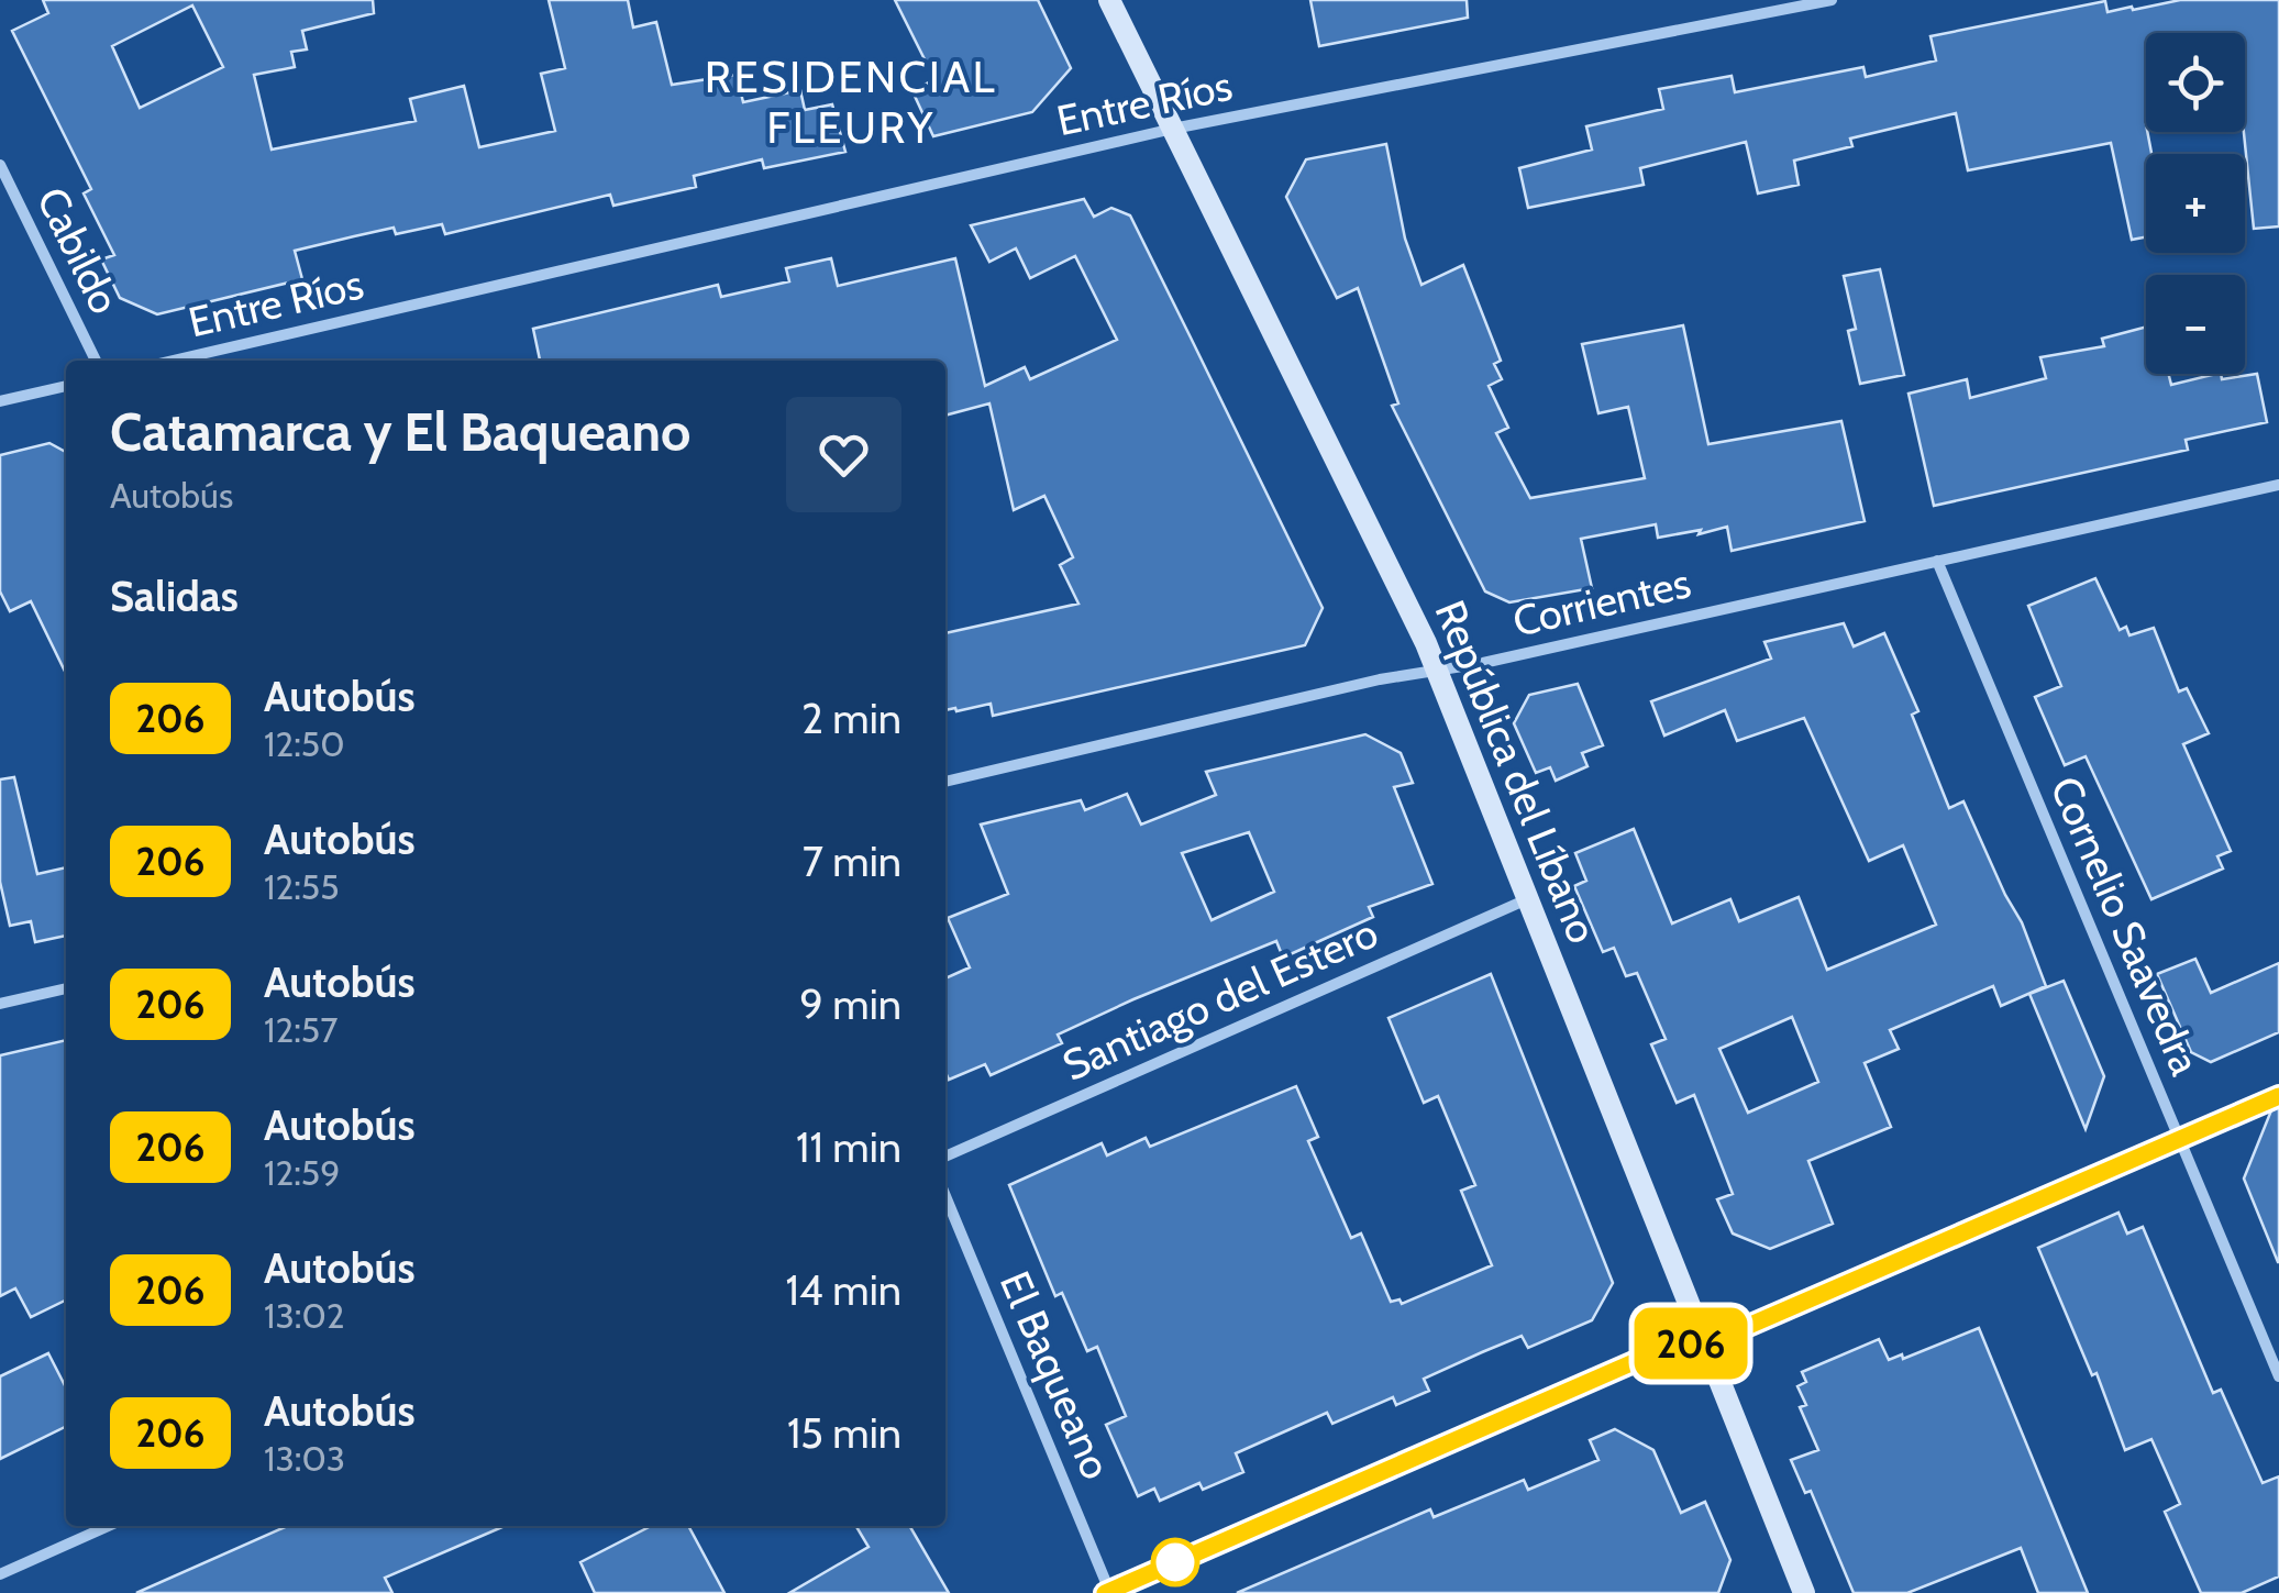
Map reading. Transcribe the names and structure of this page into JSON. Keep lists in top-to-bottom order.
{
  "streets": {
    "main road": ["República del Líbano"],
    "street": [
      "Entre Ríos",
      "Cabildo",
      "Corrientes",
      "Cornelio Saavedra",
      "Santiago del Estero",
      "El Baqueano"
    ]
  },
  "crossings": [
    ["Entre Ríos", "República del Líbano"],
    ["Corrientes", "República del Líbano"],
    ["Corrientes", "Cornelio Saavedra"],
    ["República del Líbano", "Santiago del Estero"]
  ],
  "districts": ["RESIDENCIAL FLEURY"],
  "lines": ["bus line 206"],
  "page": {
    "on_map": "206",
    "map_buttons": ["+", "−"],
    "heading": [
      ["Catamarca y El Baqueano", "Autobús"],
      "Salidas"
    ],
    "list": [
      {
        "mark": "206",
        "name": "Autobús",
        "note": "12:50",
        "value": "2 min"
      },
      {
        "mark": "206",
        "name": "Autobús",
        "note": "12:55",
        "value": "7 min"
      },
      {
        "mark": "206",
        "name": "Autobús",
        "note": "12:57",
        "value": "9 min"
      },
      {
        "mark": "206",
        "name": "Autobús",
        "note": "12:59",
        "value": "11 min"
      },
      {
        "mark": "206",
        "name": "Autobús",
        "note": "13:02",
        "value": "14 min"
      },
      {
        "mark": "206",
        "name": "Autobús",
        "note": "13:03",
        "value": "15 min"
      }
    ]
  }
}
